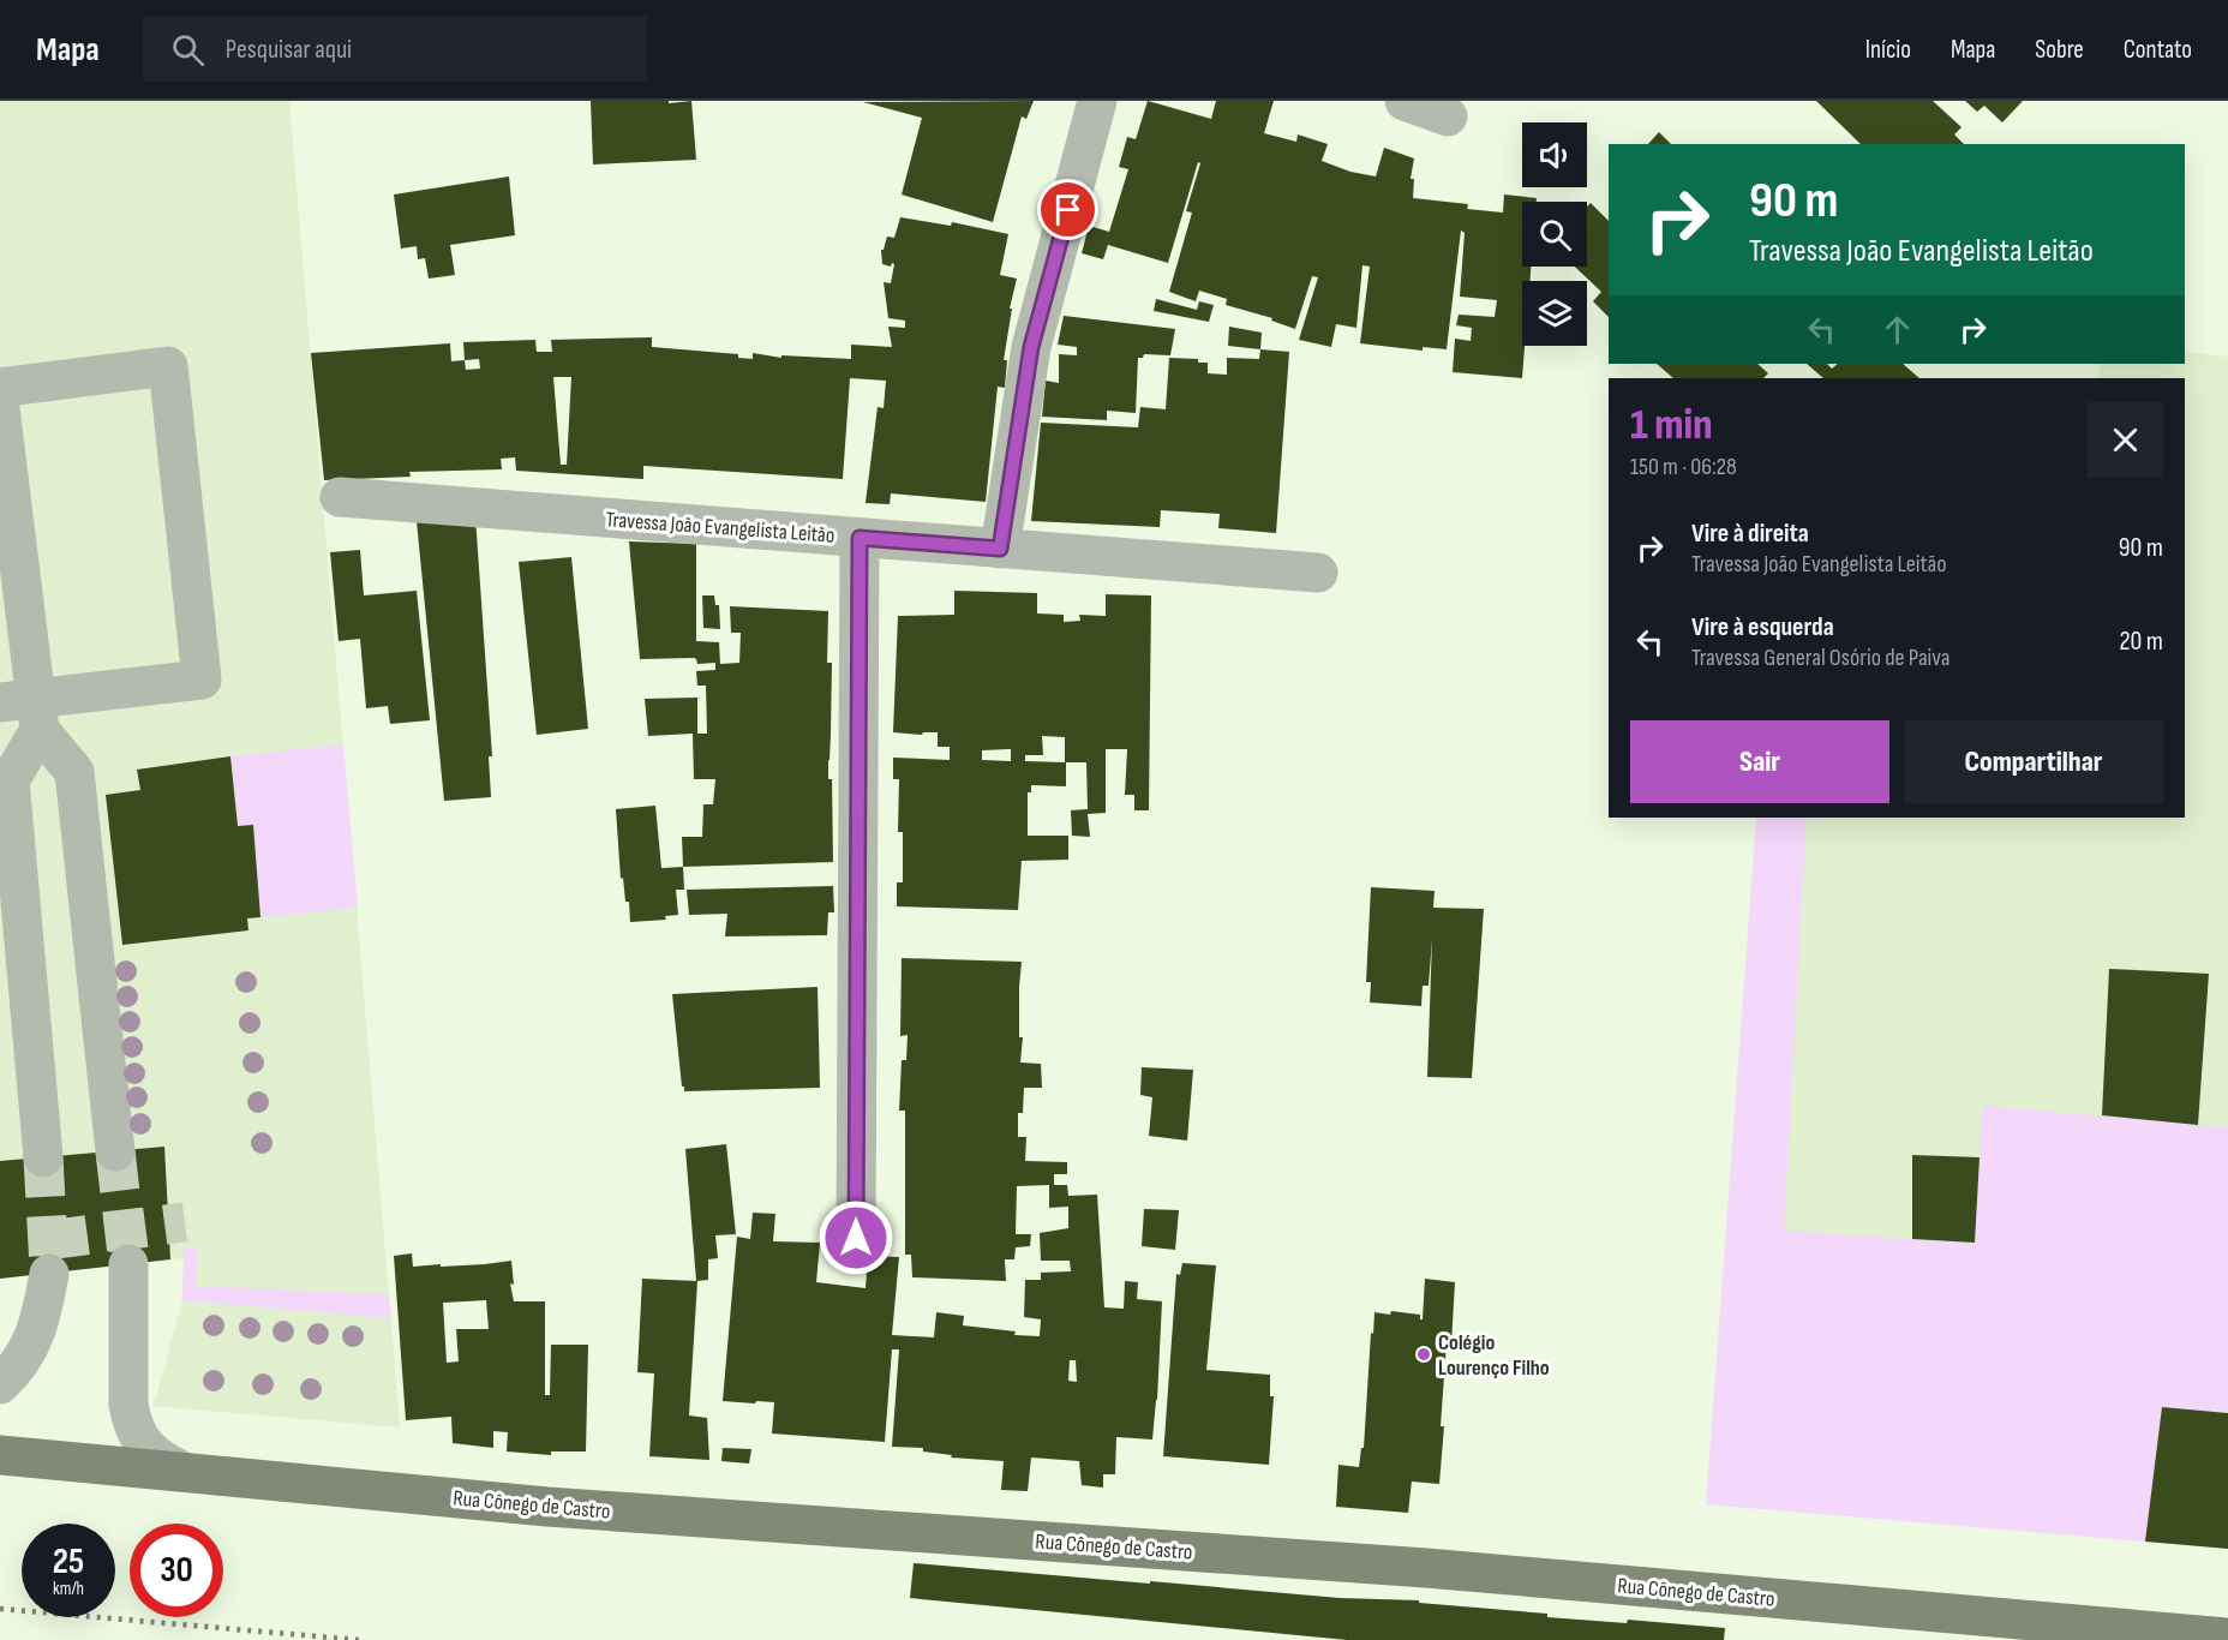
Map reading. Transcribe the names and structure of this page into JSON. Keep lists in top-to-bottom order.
{
  "streets": {
    "main road": ["Rua Cônego de Castro"],
    "street": ["Travessa João Evangelista Leitão"]
  },
  "places": ["Colégio Lourenço Filho"],
  "page": {
    "header": "Mapa",
    "search": "Pesquisar aqui",
    "nav": [
      "Início",
      "Mapa",
      "Sobre",
      "Contato"
    ],
    "turn": ["90 m", "Travessa João Evangelista Leitão"],
    "heading": ["1 min", "150 m · 06:28"],
    "list": [
      {
        "name": "Vire à direita",
        "note": "Travessa João Evangelista Leitão",
        "value": "90 m"
      },
      {
        "name": "Vire à esquerda",
        "note": "Travessa General Osório de Paiva",
        "value": "20 m"
      }
    ],
    "buttons": ["Sair", "Compartilhar"],
    "speed": "25 km/h",
    "limit": "30"
  }
}
